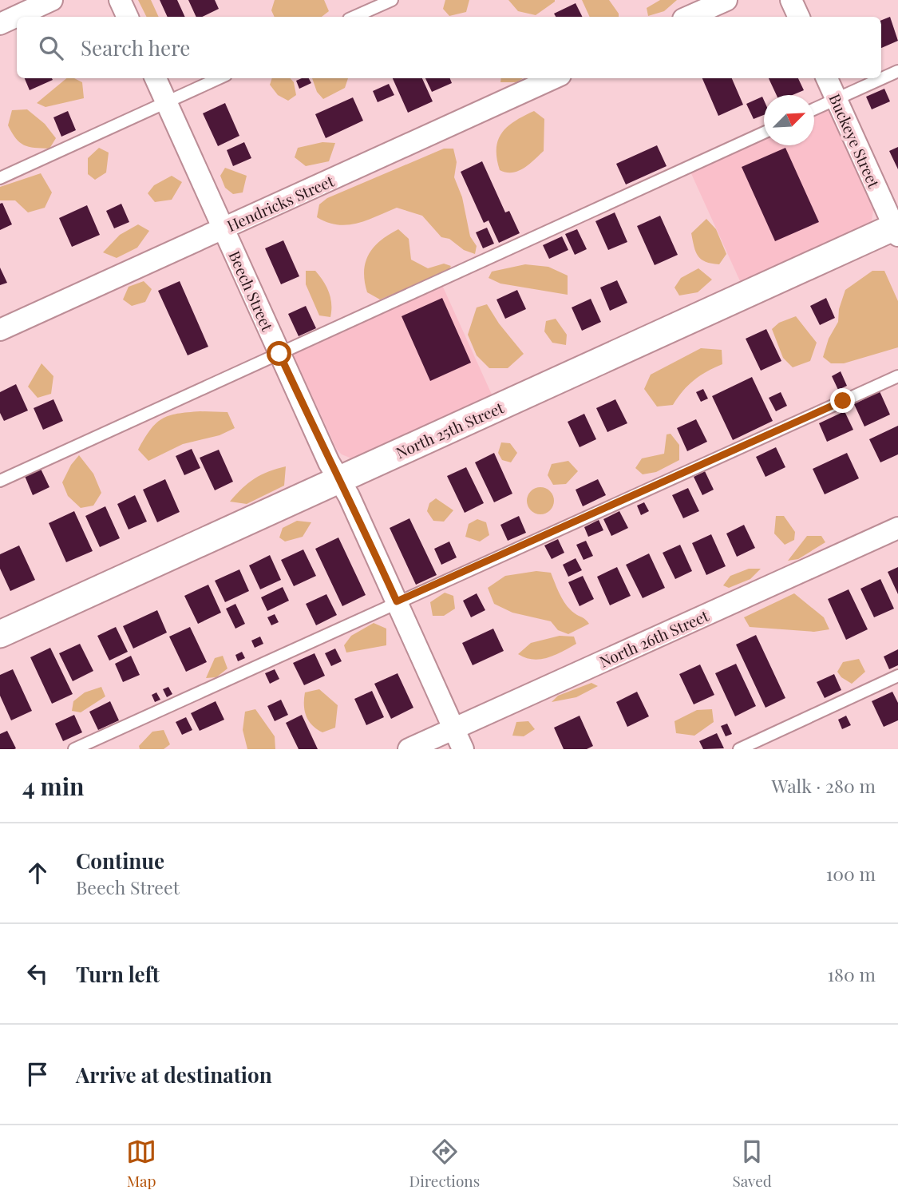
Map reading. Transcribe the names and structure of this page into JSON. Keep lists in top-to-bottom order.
{
  "streets": {
    "street": [
      "Buckeye Street",
      "Hendricks Street",
      "Beech Street",
      "North 25th Street",
      "North 26th Street"
    ]
  },
  "crossings": [
    ["Buckeye Street", "North 25th Street"],
    ["Hendricks Street", "Beech Street"],
    ["Beech Street", "North 25th Street"],
    ["Beech Street", "North 26th Street"]
  ],
  "north": "top right",
  "page": {
    "search": "Search here",
    "heading": ["4 min", "Walk · 280 m"],
    "list": [
      ["Continue", "Beech Street", "100 m"],
      ["Turn left", "180 m"],
      "Arrive at destination"
    ],
    "nav": ["Map", "Directions", "Saved"]
  }
}
